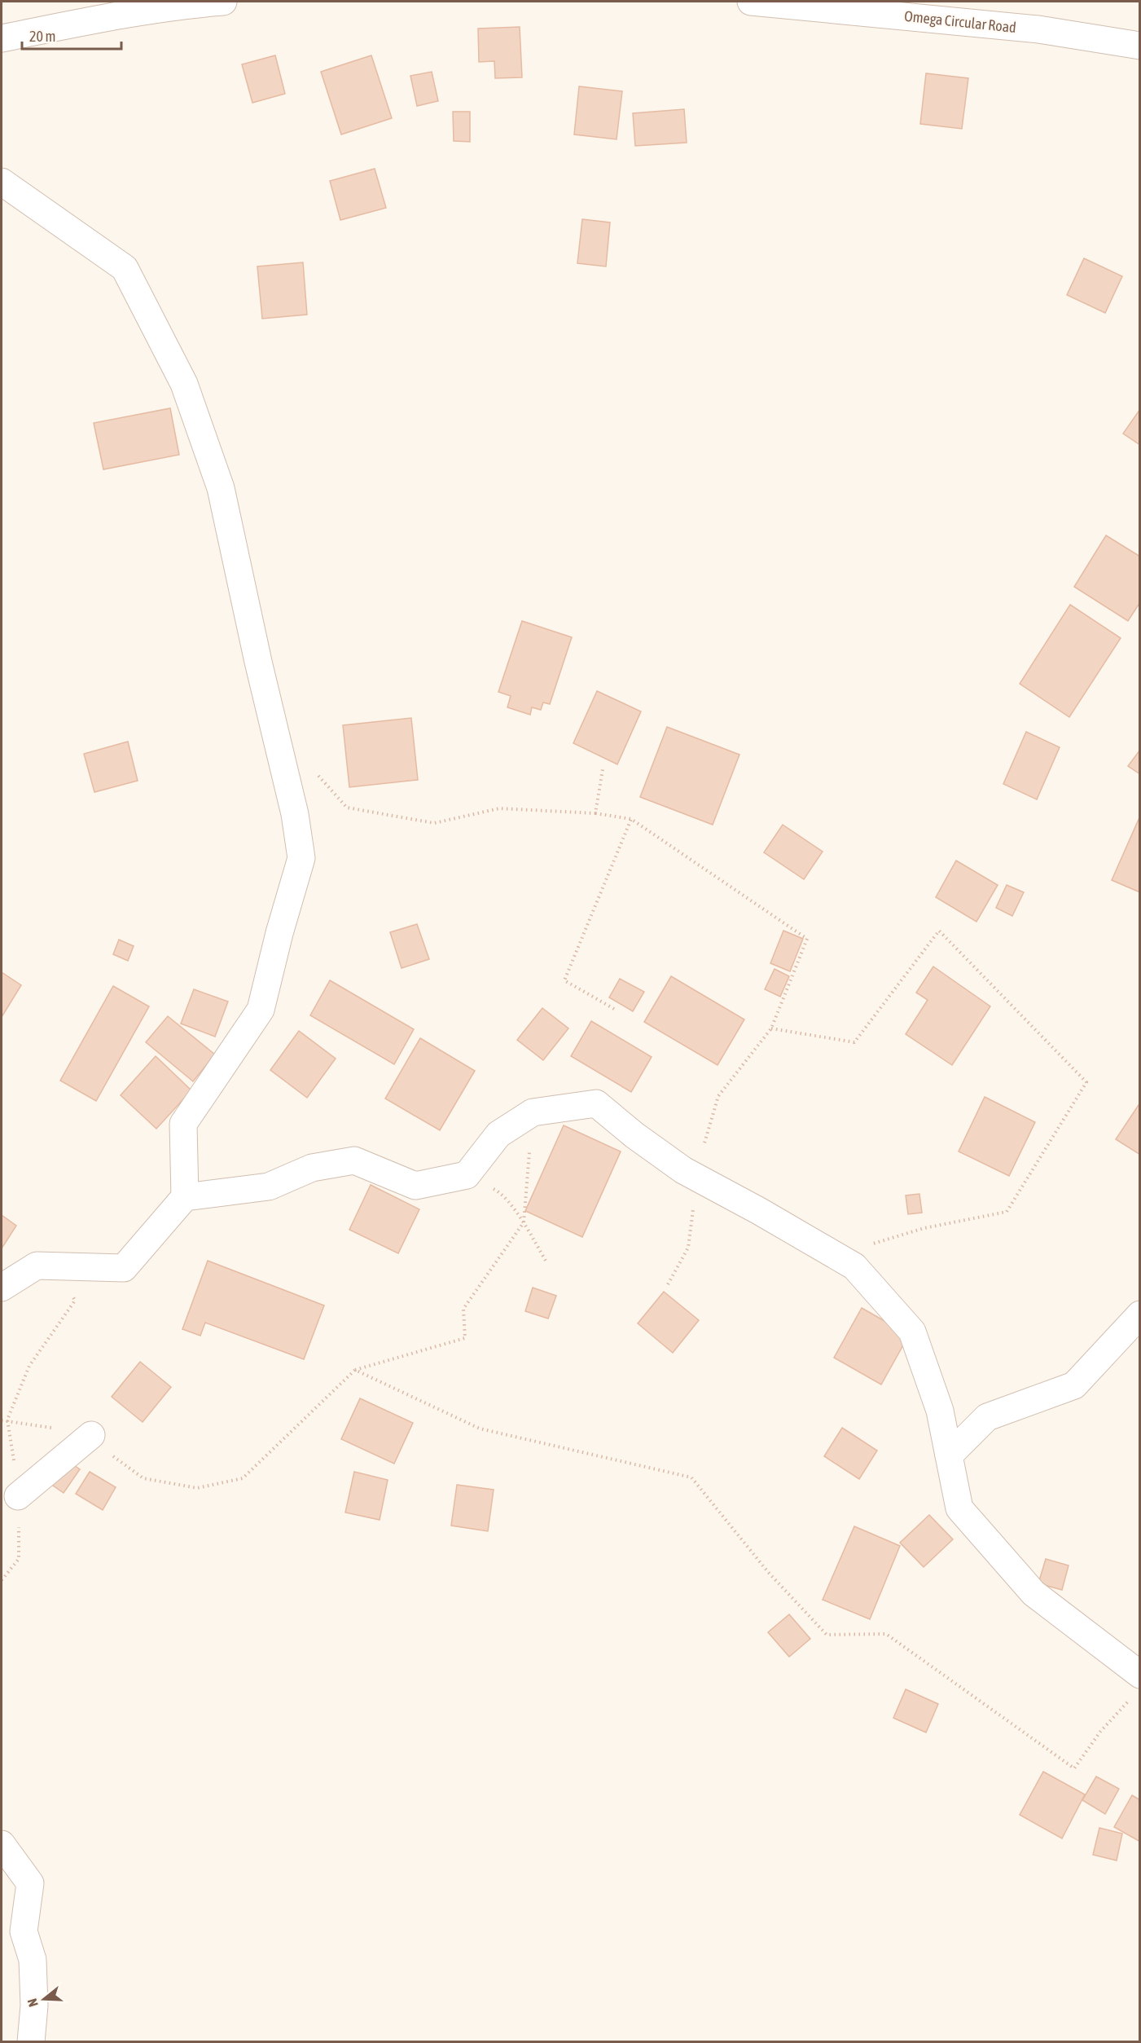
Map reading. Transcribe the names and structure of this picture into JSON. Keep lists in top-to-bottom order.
{
  "streets": {
    "street": ["Omega Circular Road"]
  },
  "scale_bar": "20 m",
  "north": "left"
}
